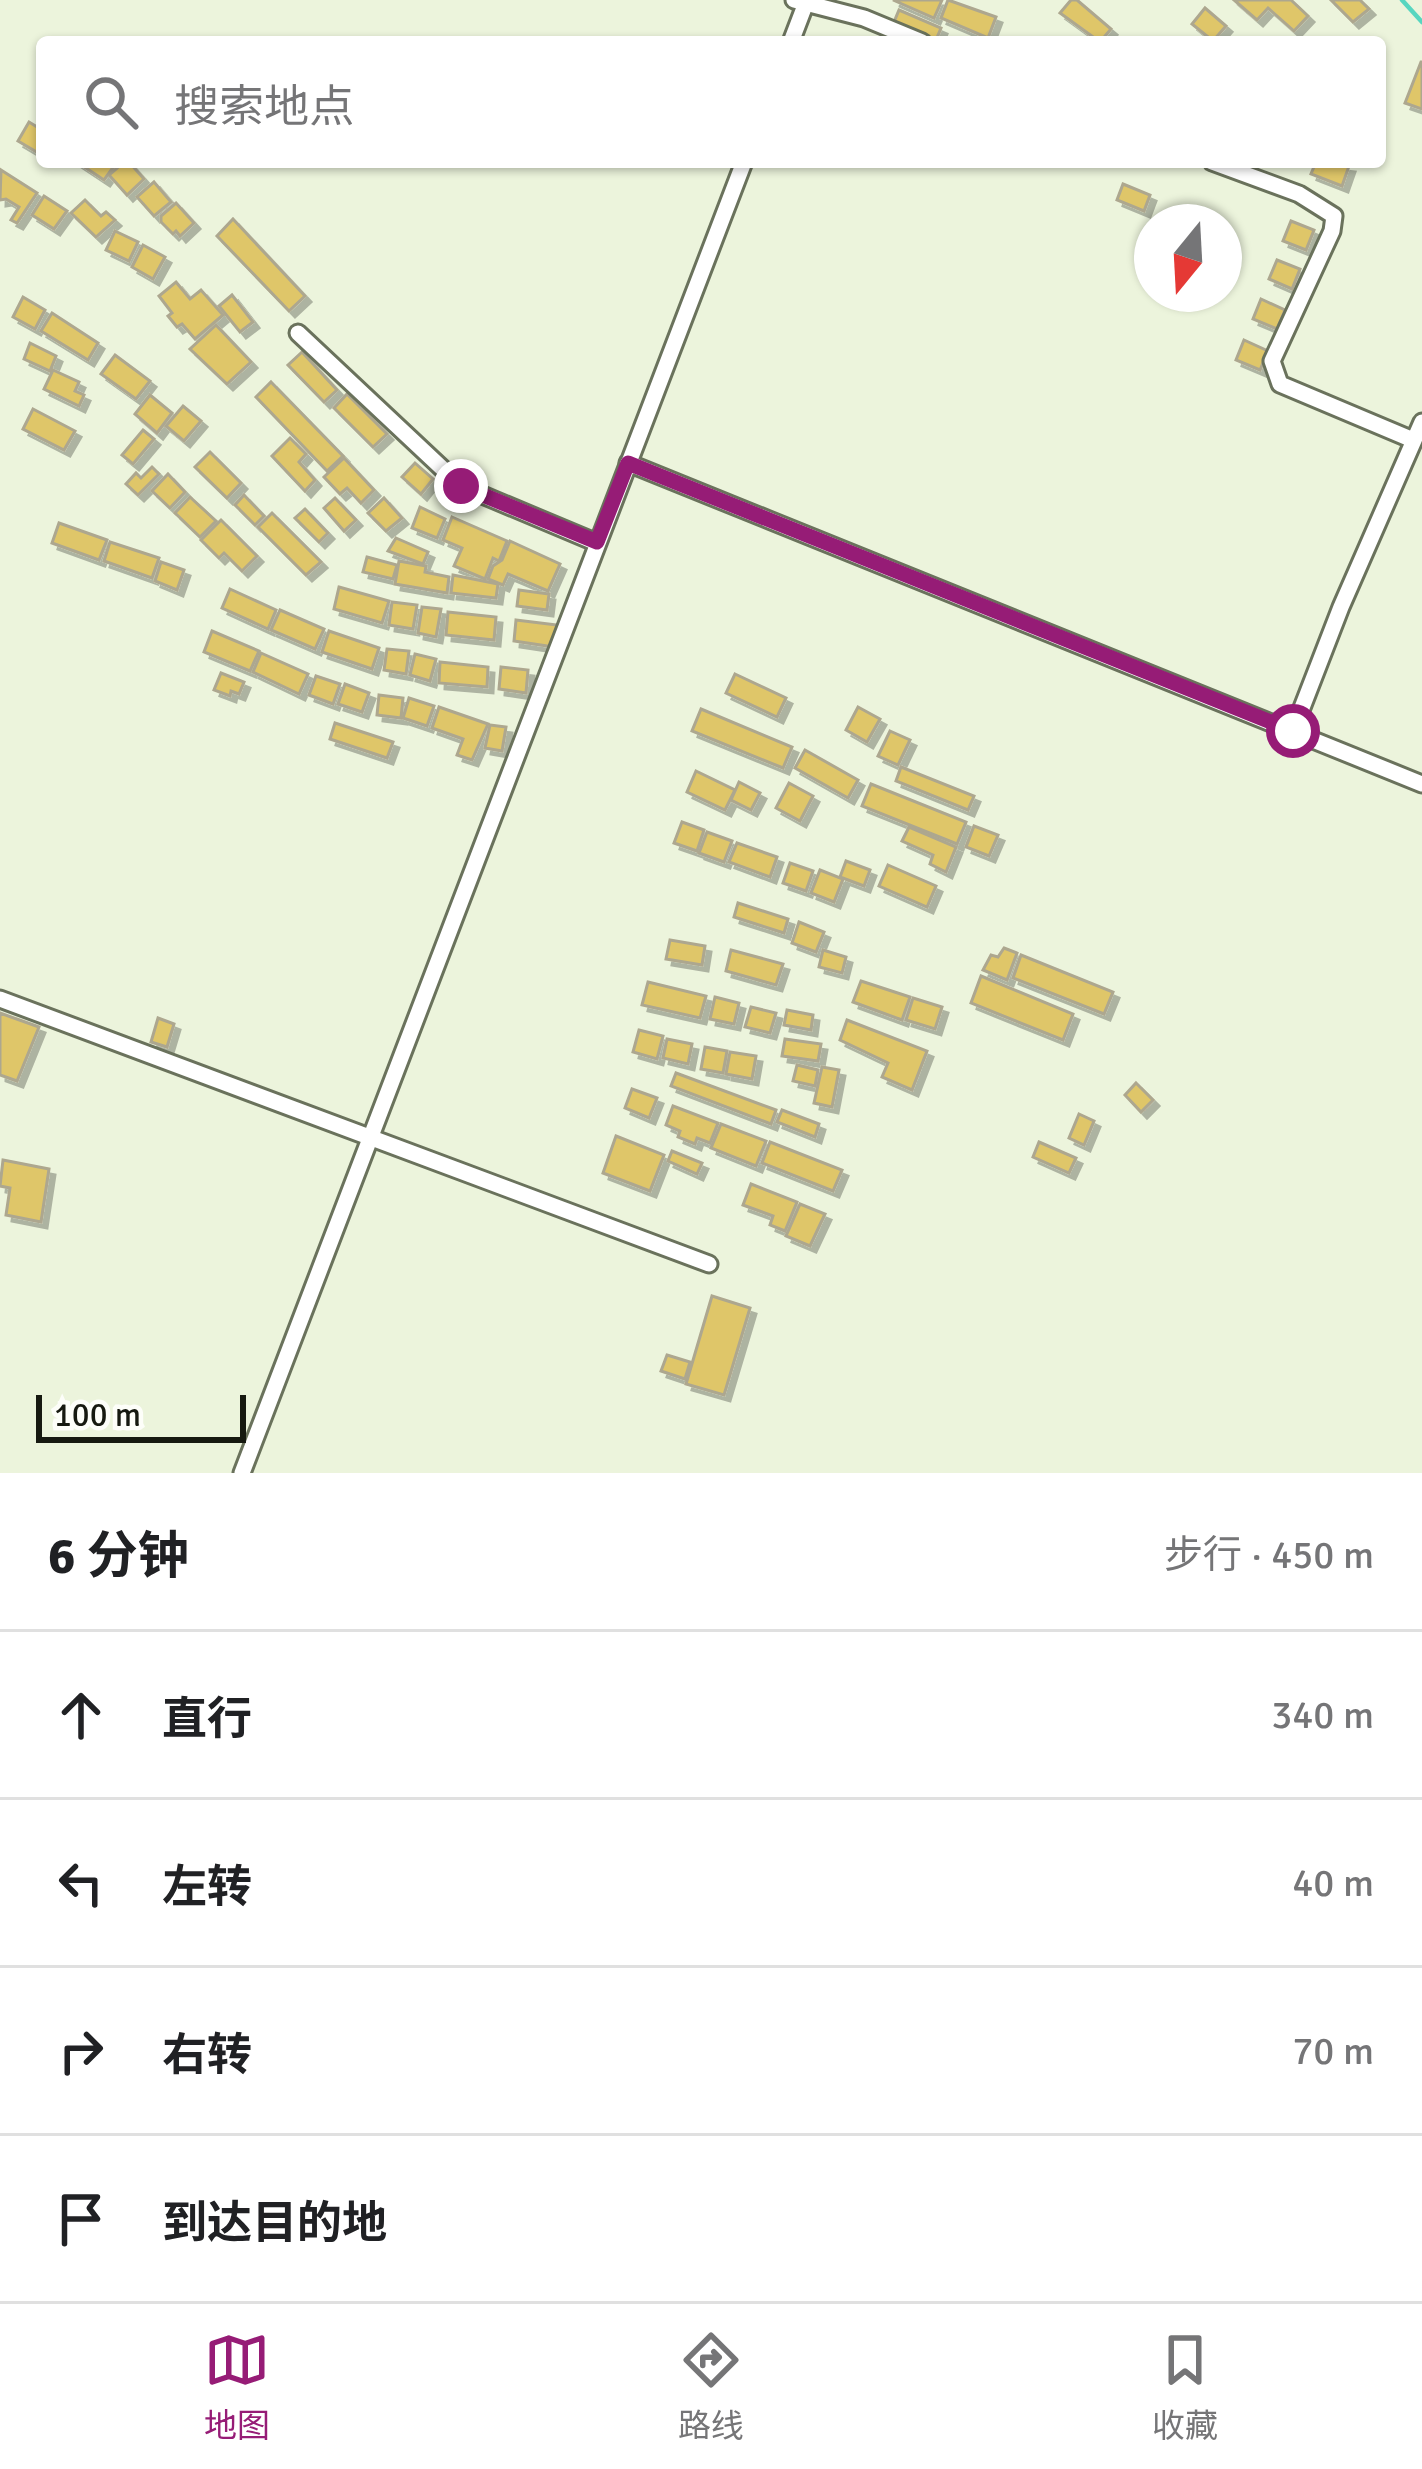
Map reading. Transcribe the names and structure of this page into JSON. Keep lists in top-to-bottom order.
{
  "scale_bar": "100 m",
  "north": "bottom",
  "page": {
    "search": "搜索地点",
    "scale": "100 m",
    "heading": ["6 分钟", "步行 · 450 m"],
    "list": [
      ["直行", "340 m"],
      ["左转", "40 m"],
      ["右转", "70 m"],
      "到达目的地"
    ],
    "nav": ["地图", "路线", "收藏"]
  }
}
